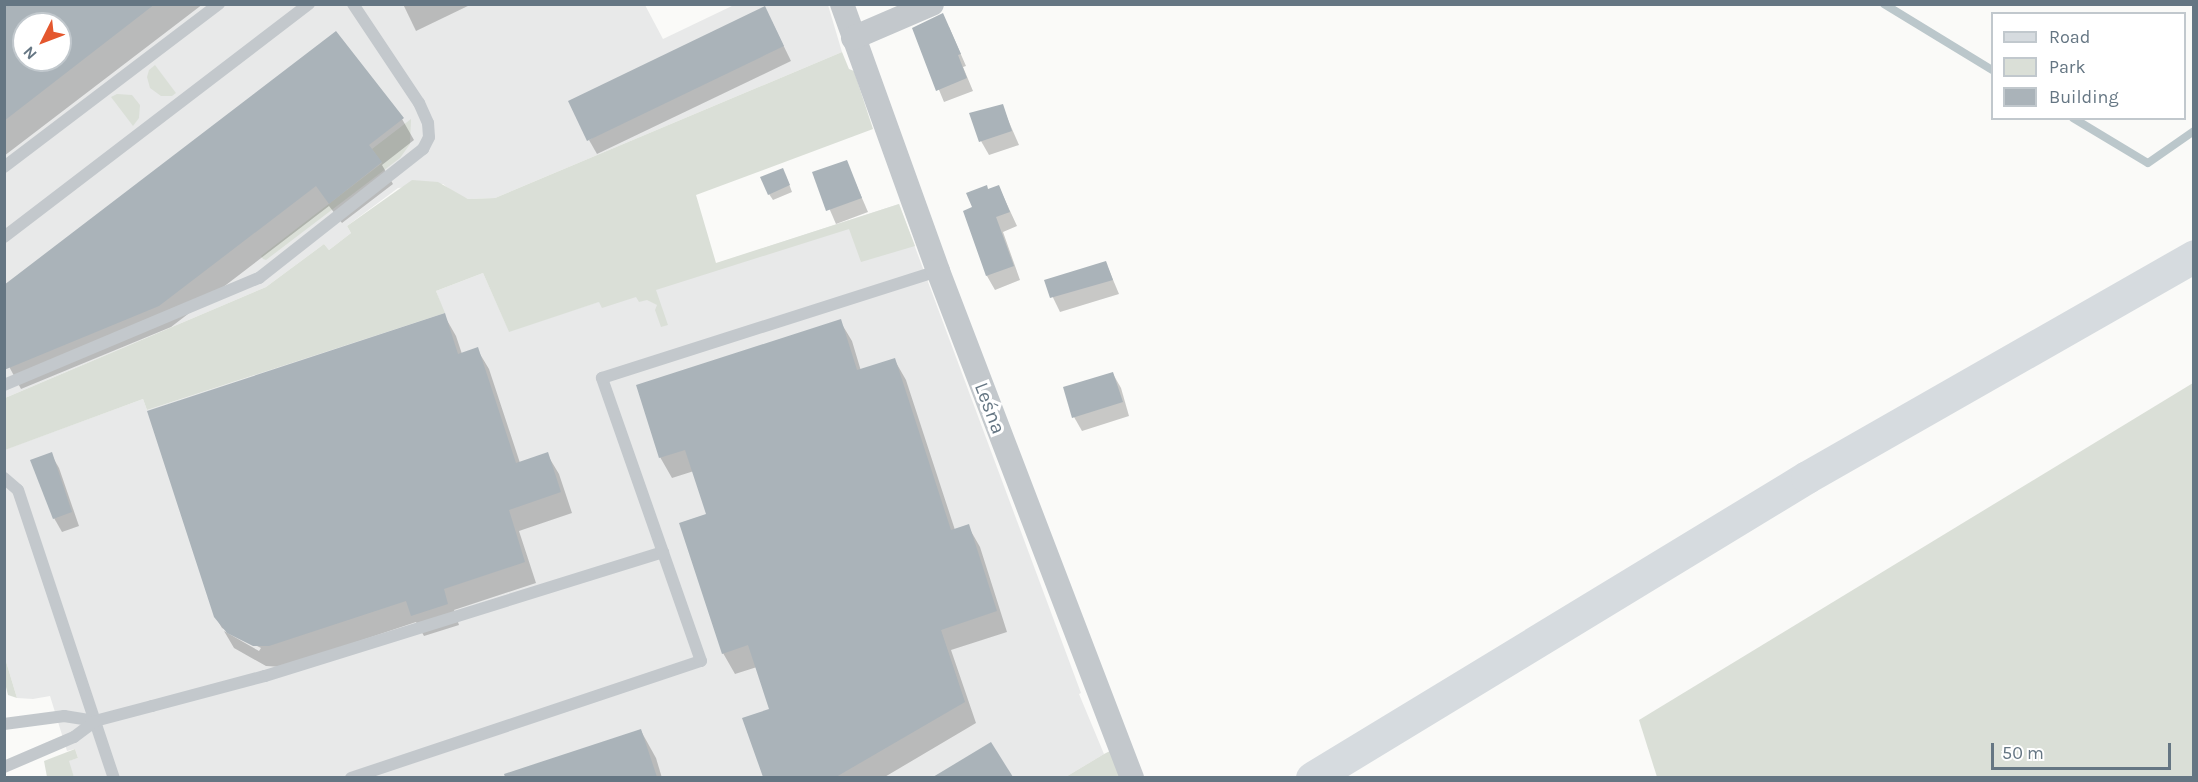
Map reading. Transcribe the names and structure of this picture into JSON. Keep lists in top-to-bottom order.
{
  "streets": {
    "street": ["Leśna"]
  },
  "legend": ["Road", "Park", "Building"],
  "scale_bar": "50 m",
  "north": "bottom left"
}
